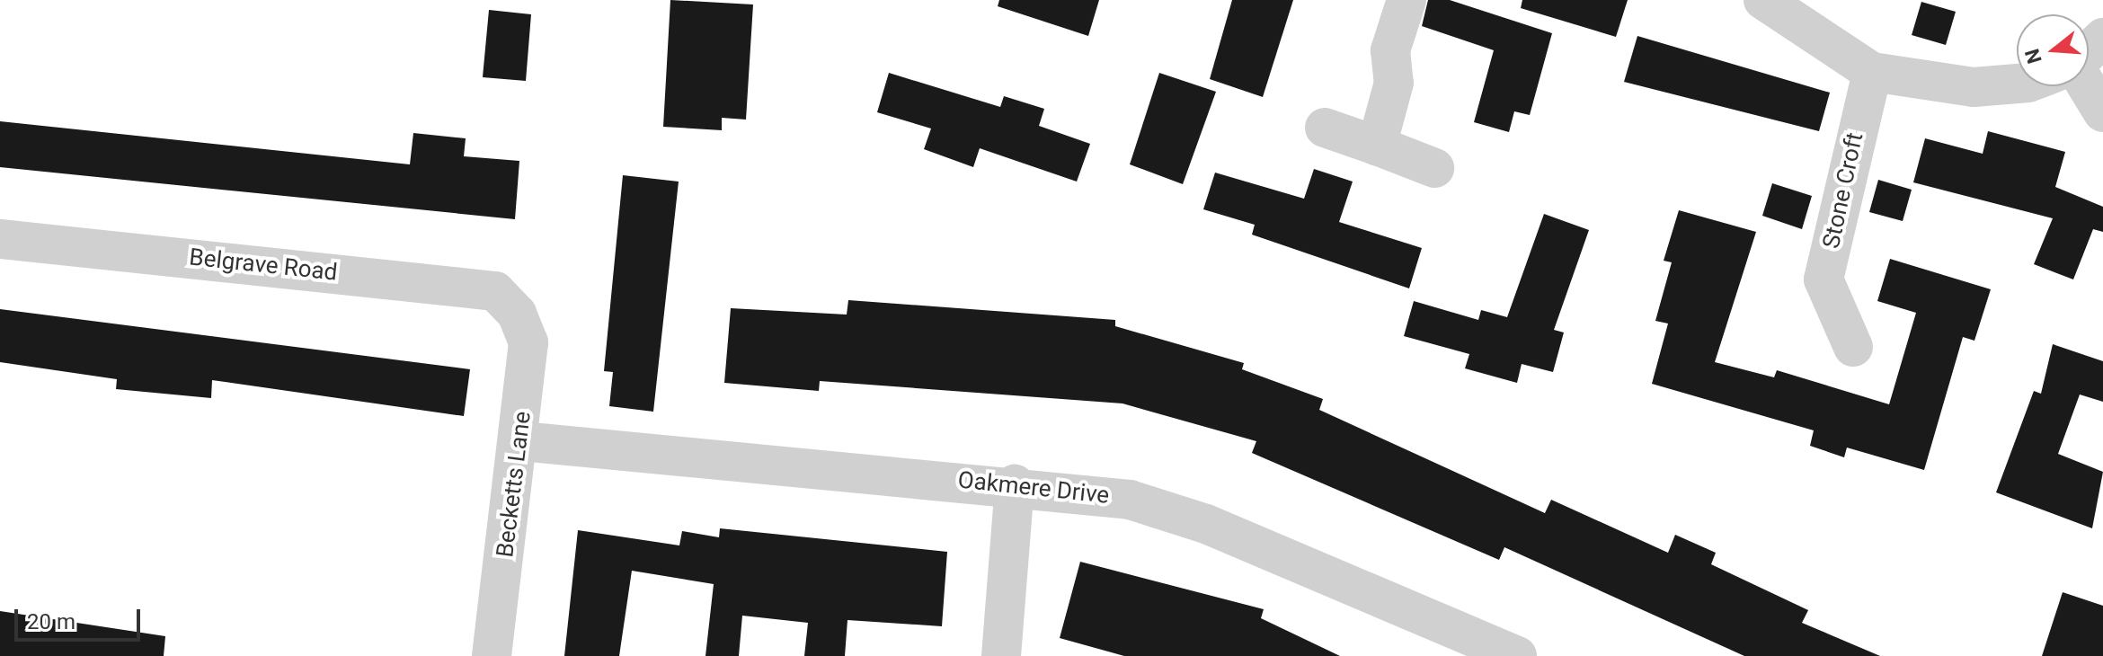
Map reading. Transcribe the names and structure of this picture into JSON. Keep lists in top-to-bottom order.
{
  "streets": {
    "street": [
      "Stone Croft",
      "Belgrave Road",
      "Becketts Lane",
      "Oakmere Drive"
    ]
  },
  "crossings": [
    ["Belgrave Road", "Becketts Lane"],
    ["Becketts Lane", "Oakmere Drive"]
  ],
  "scale_bar": "20 m",
  "north": "left"
}
